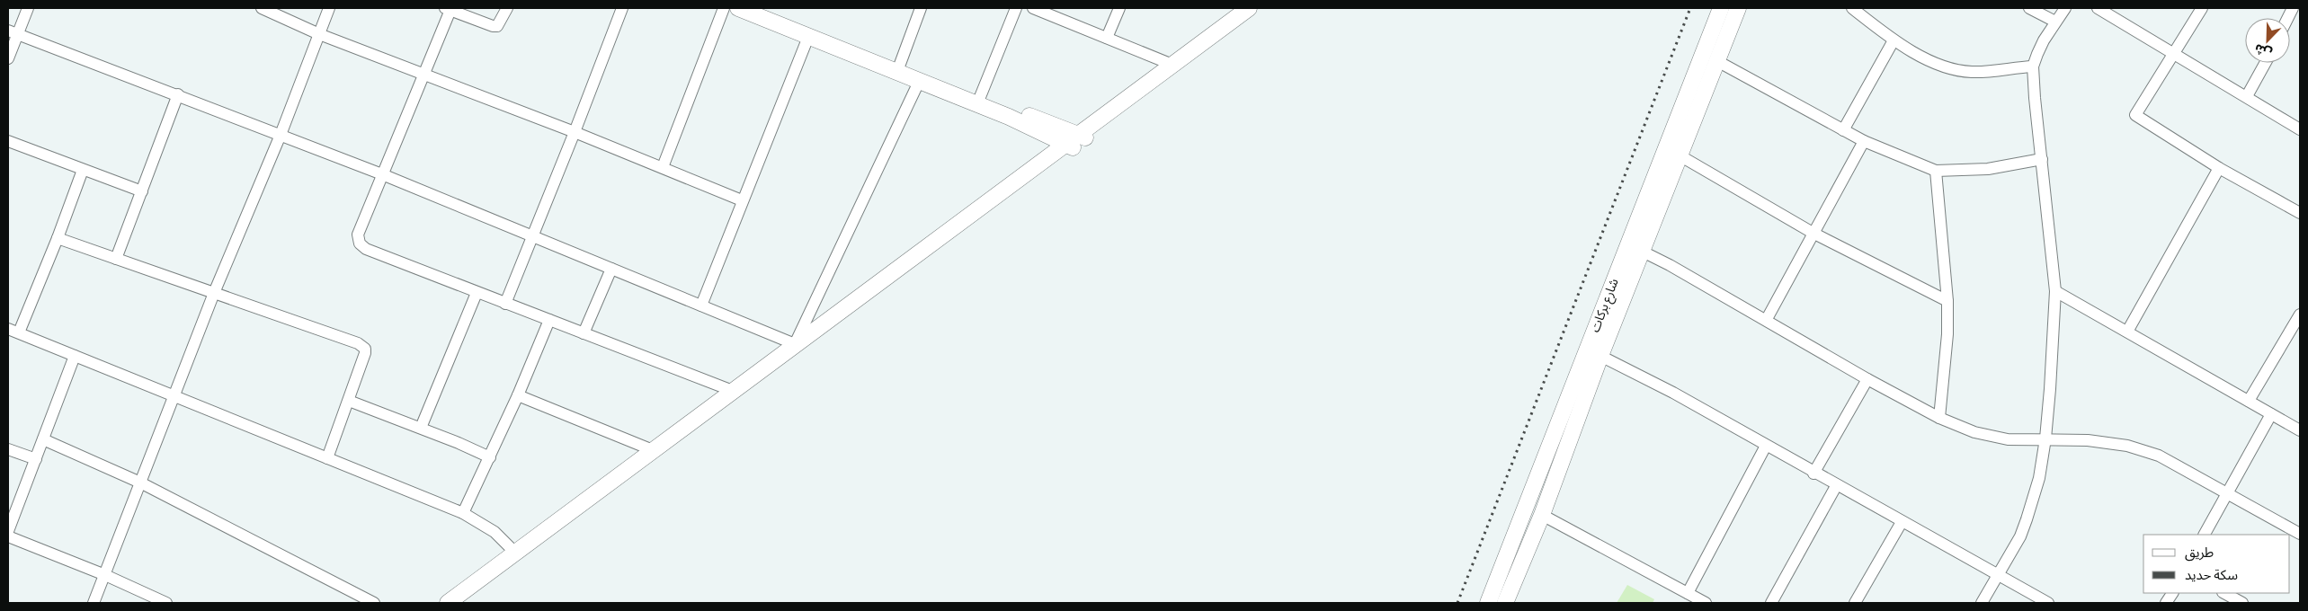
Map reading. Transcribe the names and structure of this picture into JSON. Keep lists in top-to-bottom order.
{
  "streets": {
    "street": ["شارع بركات"]
  },
  "legend": ["طريق", "سكة حديد"],
  "north": "bottom left"
}
